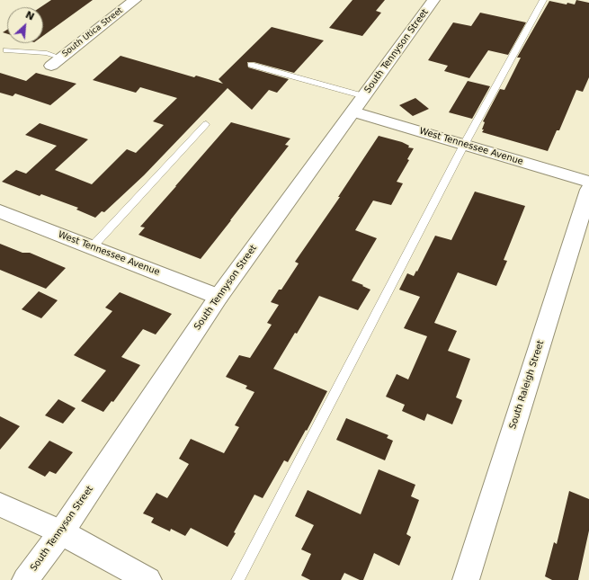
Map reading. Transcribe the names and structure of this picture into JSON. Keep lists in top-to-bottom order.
{
  "streets": {
    "street": [
      "South Utica Street",
      "South Tennyson Street",
      "West Tennessee Avenue",
      "South Raleigh Street"
    ]
  },
  "crossings": [
    ["South Tennyson Street", "West Tennessee Avenue"]
  ],
  "north": "top right"
}
